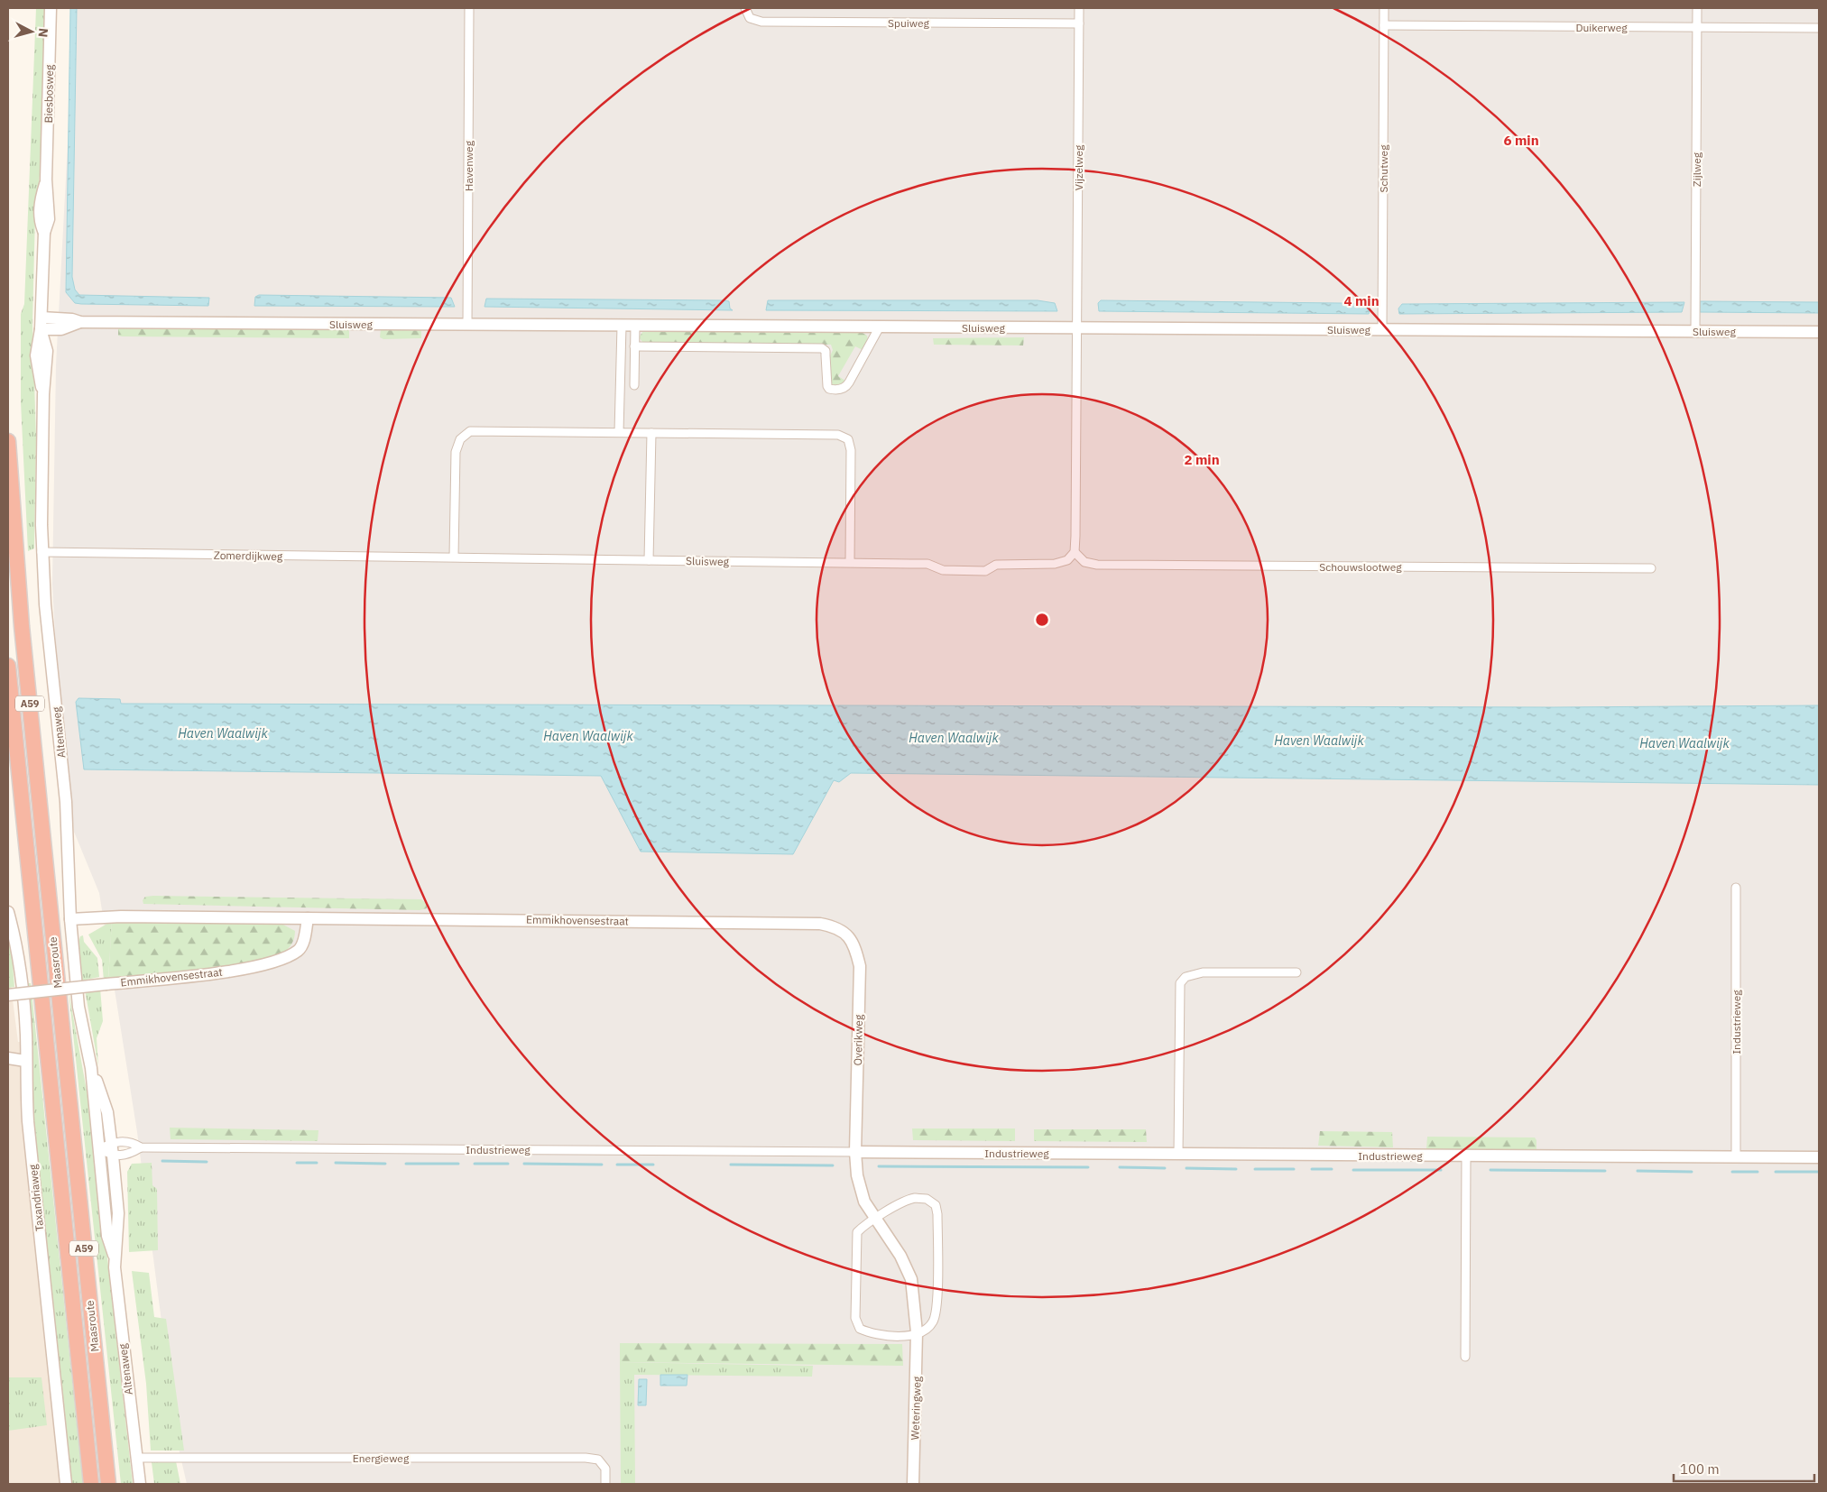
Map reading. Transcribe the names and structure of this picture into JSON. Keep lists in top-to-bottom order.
{
  "streets": {
    "highway": ["A59", "Maasroute"],
    "street": [
      "Spuiweg",
      "Duikerweg",
      "Biesbosweg",
      "Havenweg",
      "Vijzelweg",
      "Schutweg",
      "Zijlweg",
      "Sluisweg",
      "Zomerdijkweg",
      "Schouwslootweg",
      "Altenaweg",
      "Emmikhovensestraat",
      "Industrieweg",
      "Overikweg",
      "Taxandriaweg",
      "Weteringweg",
      "Energieweg"
    ]
  },
  "crossings": [
    ["Spuiweg", "Vijzelweg"],
    ["Duikerweg", "Schutweg"],
    ["Duikerweg", "Zijlweg"],
    ["Biesbosweg", "Sluisweg"],
    ["Biesbosweg", "Altenaweg"],
    ["Havenweg", "Sluisweg"],
    ["Vijzelweg", "Sluisweg"],
    ["Schutweg", "Sluisweg"],
    ["Zijlweg", "Sluisweg"],
    ["Sluisweg", "Zomerdijkweg"],
    ["Sluisweg", "Altenaweg"],
    ["Zomerdijkweg", "Altenaweg"],
    ["Altenaweg", "Emmikhovensestraat"],
    ["Altenaweg", "Industrieweg"],
    ["Altenaweg", "Energieweg"],
    ["Emmikhovensestraat", "Overikweg"],
    ["Industrieweg", "Overikweg"]
  ],
  "water": ["Haven Waalwijk"],
  "scale_bar": "100 m",
  "north": "right",
  "rings": ["6 min", "4 min", "2 min"]
}
